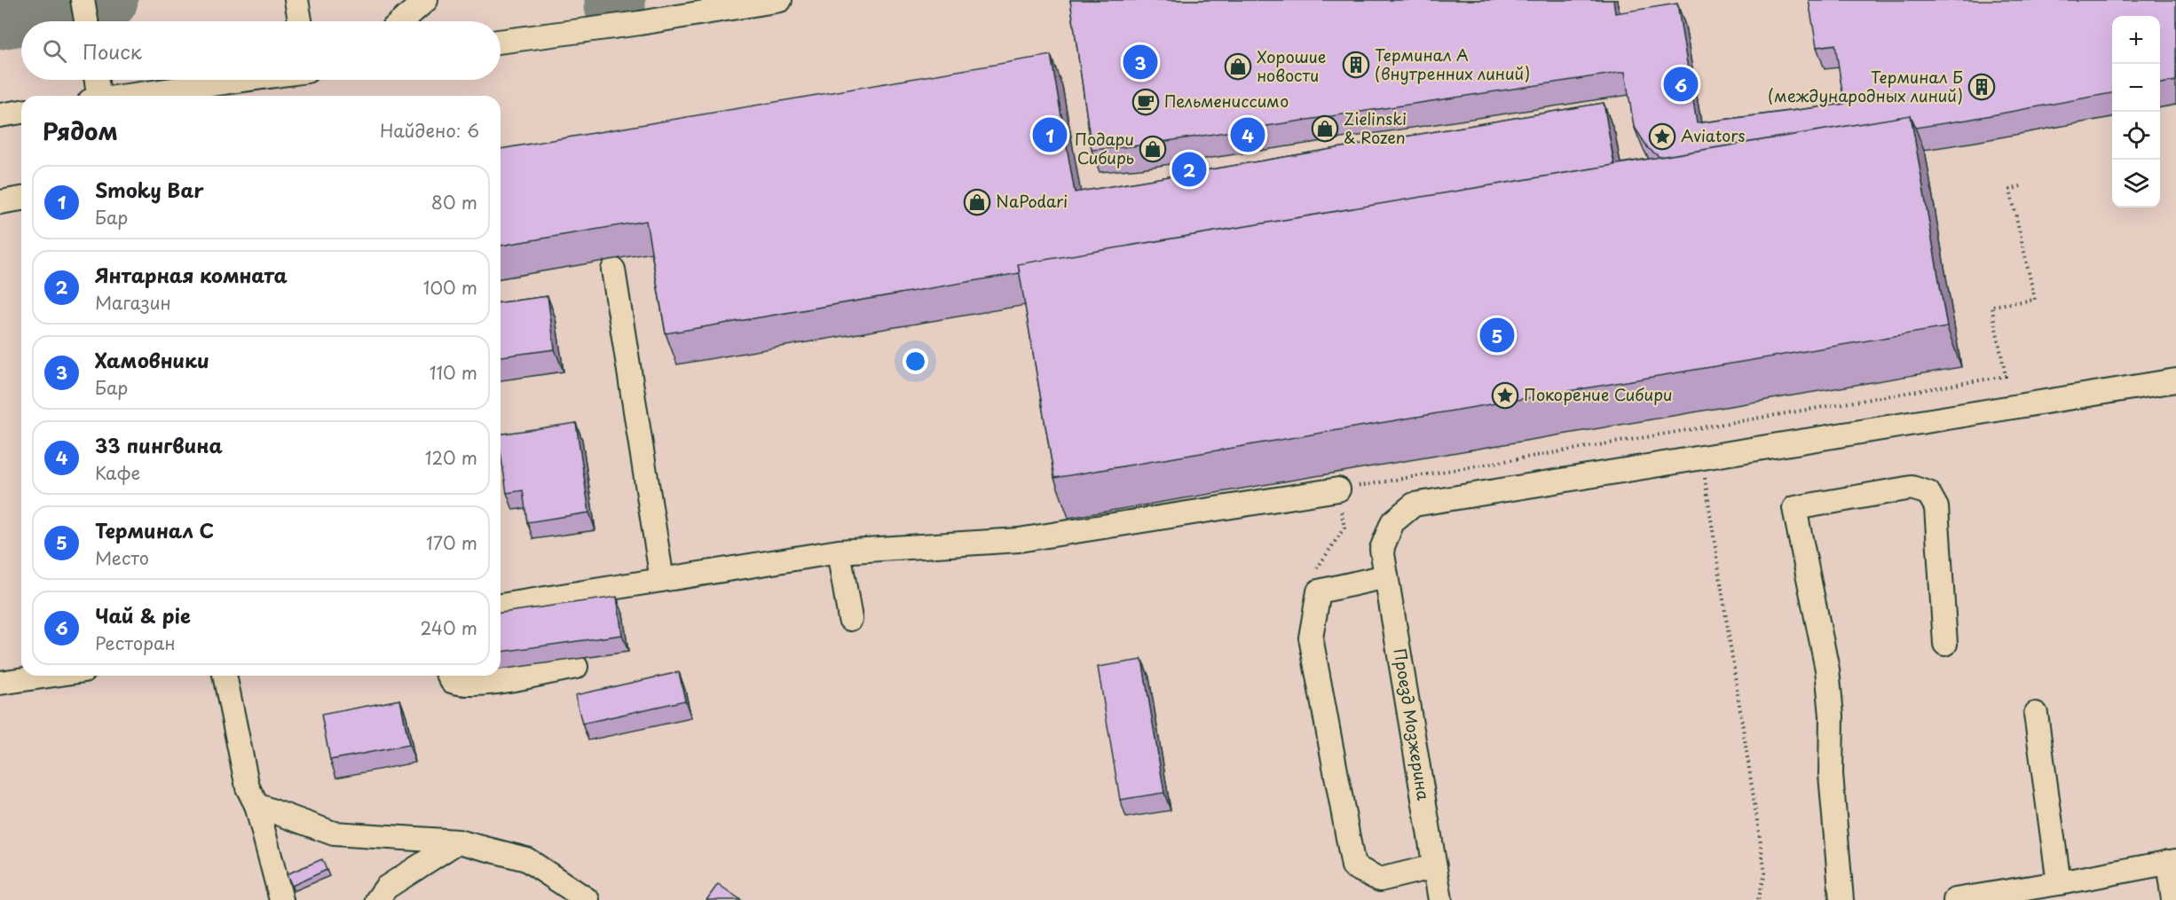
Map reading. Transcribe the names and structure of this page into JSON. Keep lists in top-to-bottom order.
{
  "streets": {
    "street": ["Проезд Мозжерина"]
  },
  "places": {
    "building": ["Терминал А (внутренних линий)", "Терминал Б (международных линий)"],
    "shop": [
      "Хорошие новости",
      "Zielinski & Rozen",
      "Подари Сибирь",
      "NaPodari"
    ],
    "cafe": ["Пельмениссимо"],
    "place": ["Aviators", "Покорение Сибири"]
  },
  "page": {
    "map_buttons": ["+", "−"],
    "search": "Поиск",
    "pins": [
      "3",
      "6",
      "1",
      "4",
      "2",
      "5"
    ],
    "heading": ["Рядом", "Найдено: 6"],
    "list": [
      {
        "mark": "1",
        "name": "Smoky Bar",
        "note": "Бар",
        "value": "80 m"
      },
      {
        "mark": "2",
        "name": "Янтарная комната",
        "note": "Магазин",
        "value": "100 m"
      },
      {
        "mark": "3",
        "name": "Хамовники",
        "note": "Бар",
        "value": "110 m"
      },
      {
        "mark": "4",
        "name": "33 пингвина",
        "note": "Кафе",
        "value": "120 m"
      },
      {
        "mark": "5",
        "name": "Терминал С",
        "note": "Место",
        "value": "170 m"
      },
      {
        "mark": "6",
        "name": "Чай & pie",
        "note": "Ресторан",
        "value": "240 m"
      }
    ]
  }
}
